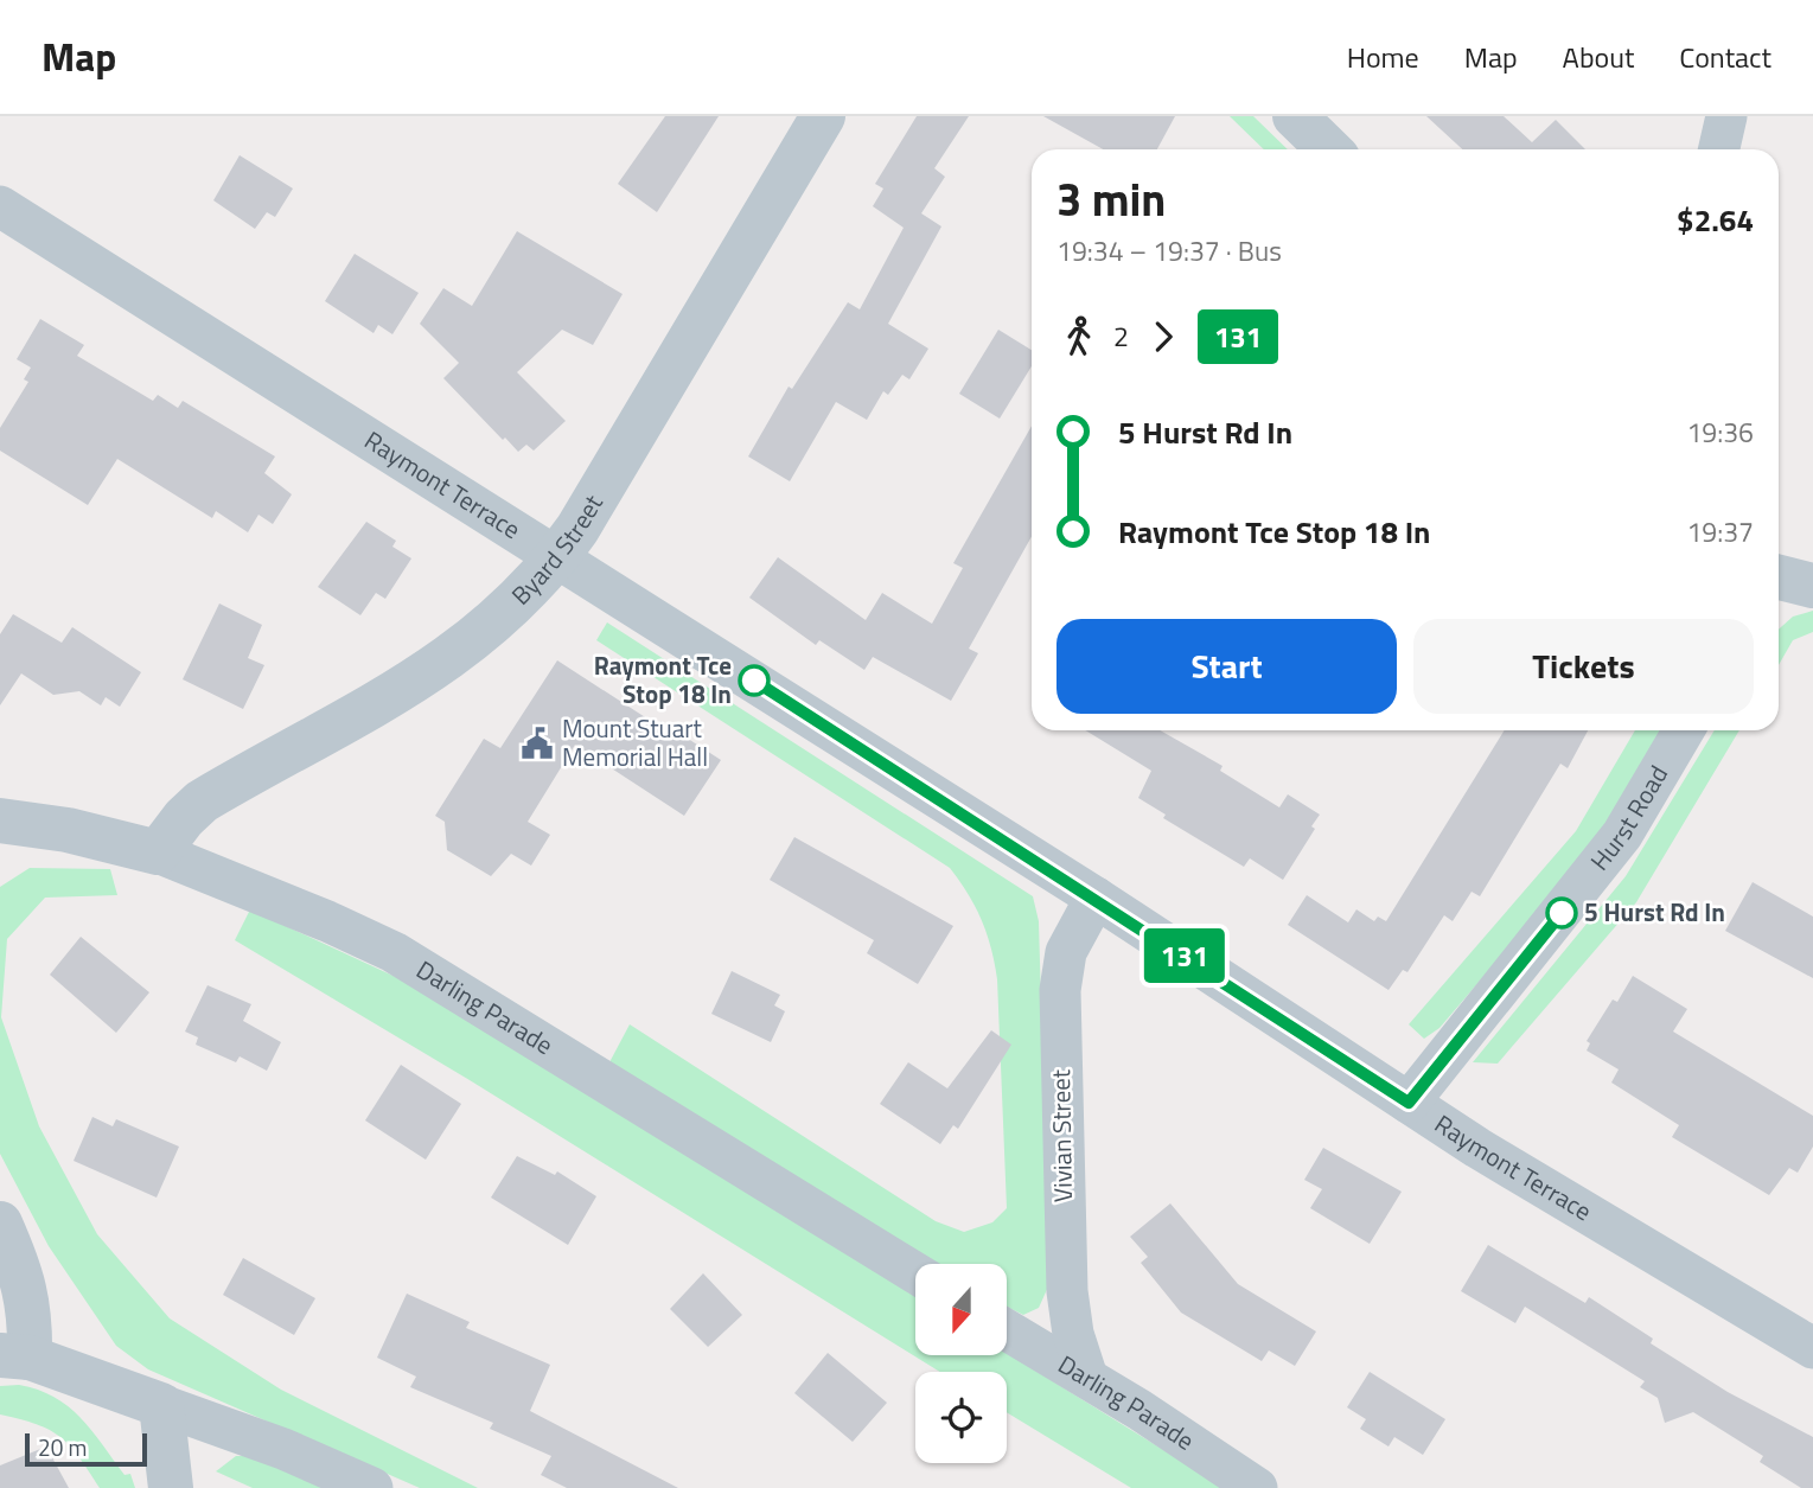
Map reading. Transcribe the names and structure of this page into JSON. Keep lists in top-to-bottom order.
{
  "streets": {
    "street": [
      "Raymont Terrace",
      "Byard Street",
      "Hurst Road",
      "Darling Parade",
      "Vivian Street"
    ]
  },
  "crossings": [
    ["Raymont Terrace", "Byard Street"],
    ["Raymont Terrace", "Hurst Road"],
    ["Raymont Terrace", "Vivian Street"],
    ["Byard Street", "Darling Parade"],
    ["Darling Parade", "Vivian Street"]
  ],
  "places": {
    "other": ["Raymont Tce Stop 18 In", "5 Hurst Rd In"],
    "public building": ["Mount Stuart Memorial Hall"]
  },
  "lines": ["bus line 131"],
  "scale_bar": "20 m",
  "north": "bottom",
  "page": {
    "header": "Map",
    "nav": [
      "Home",
      "Map",
      "About",
      "Contact"
    ],
    "on_map": "131",
    "heading": ["3 min", "19:34 – 19:37 · Bus", "$2.64"],
    "legs": ["2", "131"],
    "list": [
      {
        "name": "5 Hurst Rd In",
        "value": "19:36"
      },
      {
        "name": "Raymont Tce Stop 18 In",
        "value": "19:37"
      }
    ],
    "buttons": ["Start", "Tickets"],
    "scale": "20 m"
  }
}
